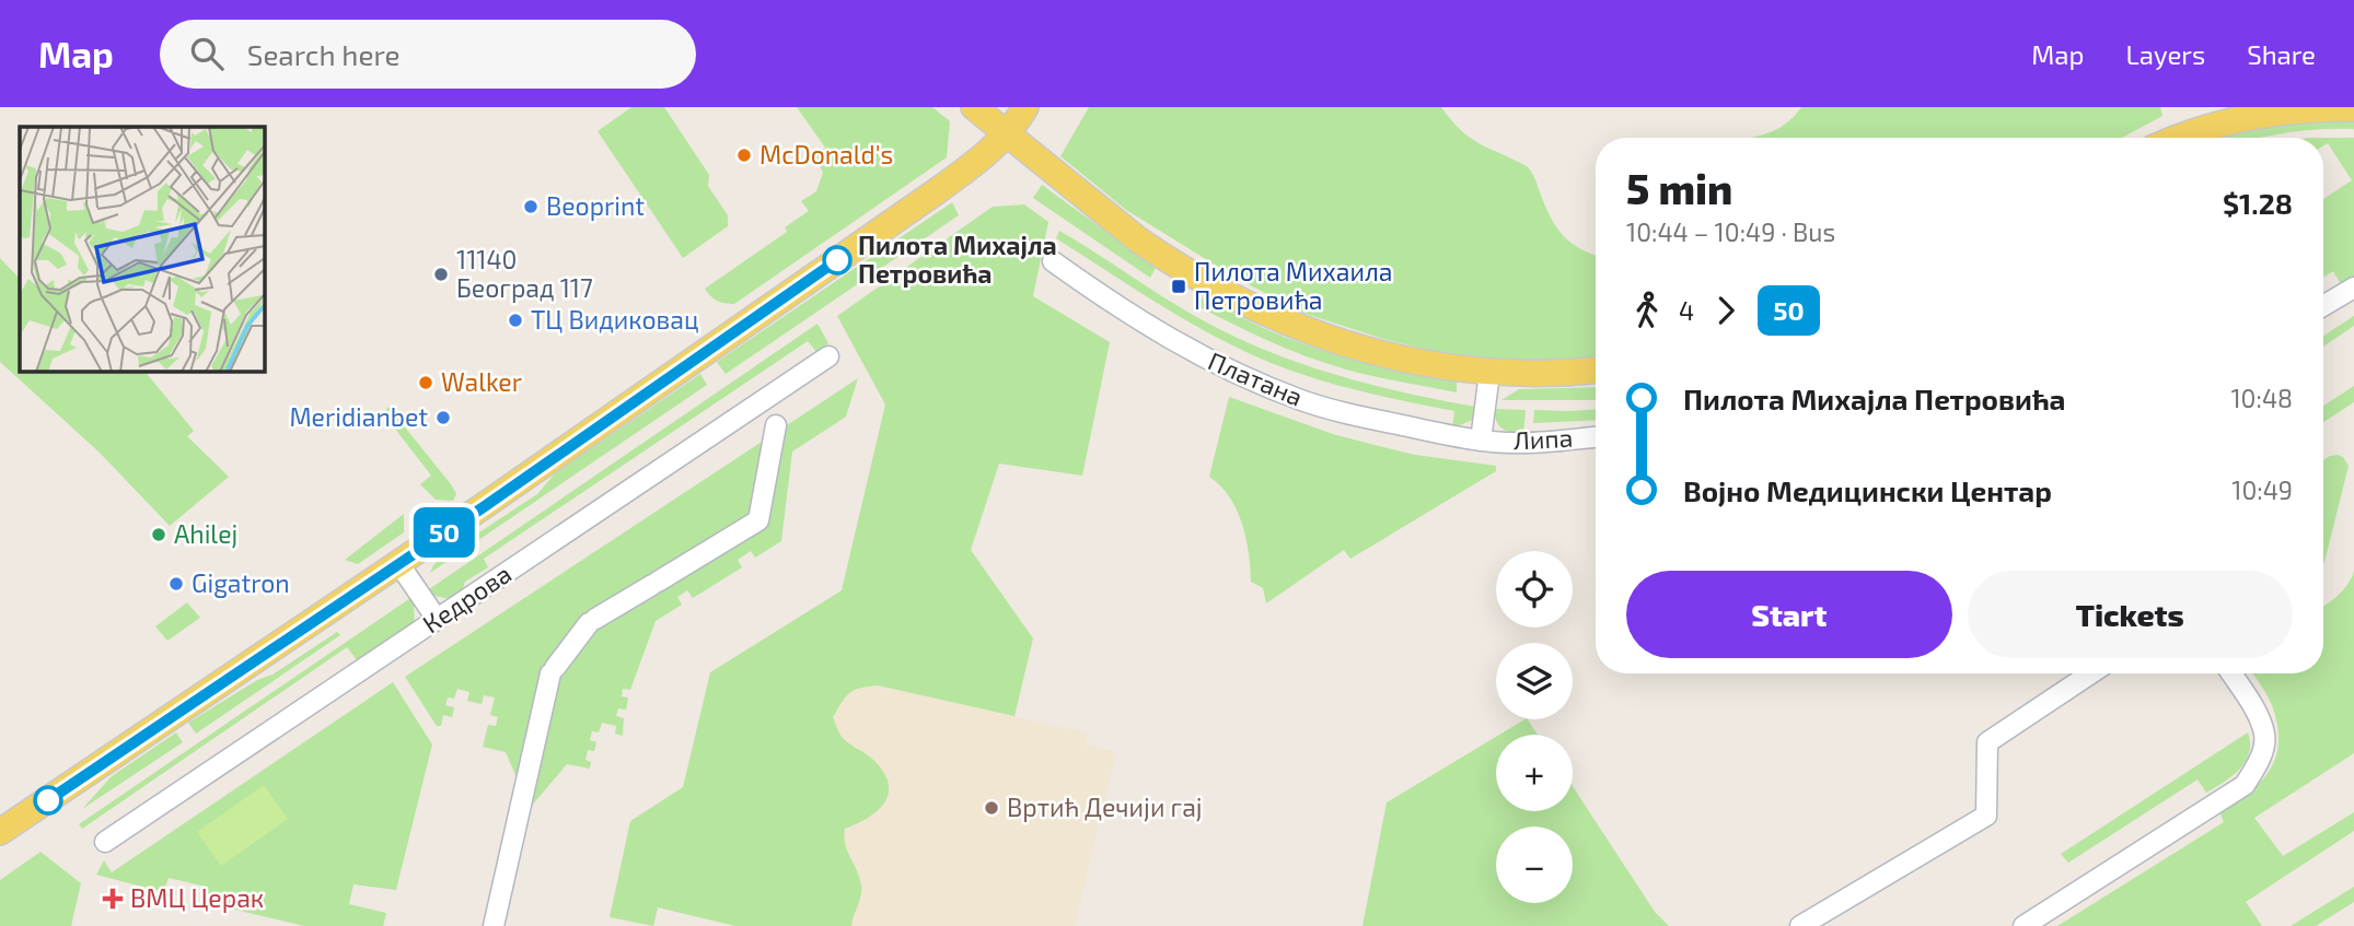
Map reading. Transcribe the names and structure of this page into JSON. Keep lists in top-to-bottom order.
{
  "streets": {
    "street": ["Платана", "Липа", "Кедрова"]
  },
  "crossings": [
    ["Платана", "Липа"]
  ],
  "places": {
    "other": [
      "McDonald's",
      "Beoprint",
      "Пилота Михајла Петровића",
      "11140 Београд 117",
      "ТЦ Видиковац",
      "Walker",
      "Meridianbet",
      "Ahilej",
      "Gigatron",
      "Вртић Дечији гај"
    ],
    "transit": ["Пилота Михаила Петровића"],
    "health": ["ВМЦ Церак"]
  },
  "lines": ["bus line 50"],
  "page": {
    "header": "Map",
    "search": "Search here",
    "nav": ["Map", "Layers", "Share"],
    "on_map": "50",
    "heading": ["5 min", "10:44 – 10:49 · Bus", "$1.28"],
    "legs": ["4", "50"],
    "list": [
      {
        "name": "Пилота Михајла Петровића",
        "value": "10:48"
      },
      {
        "name": "Војно Медицински Центар",
        "value": "10:49"
      }
    ],
    "map_buttons": ["+", "−"],
    "buttons": ["Start", "Tickets"]
  }
}
